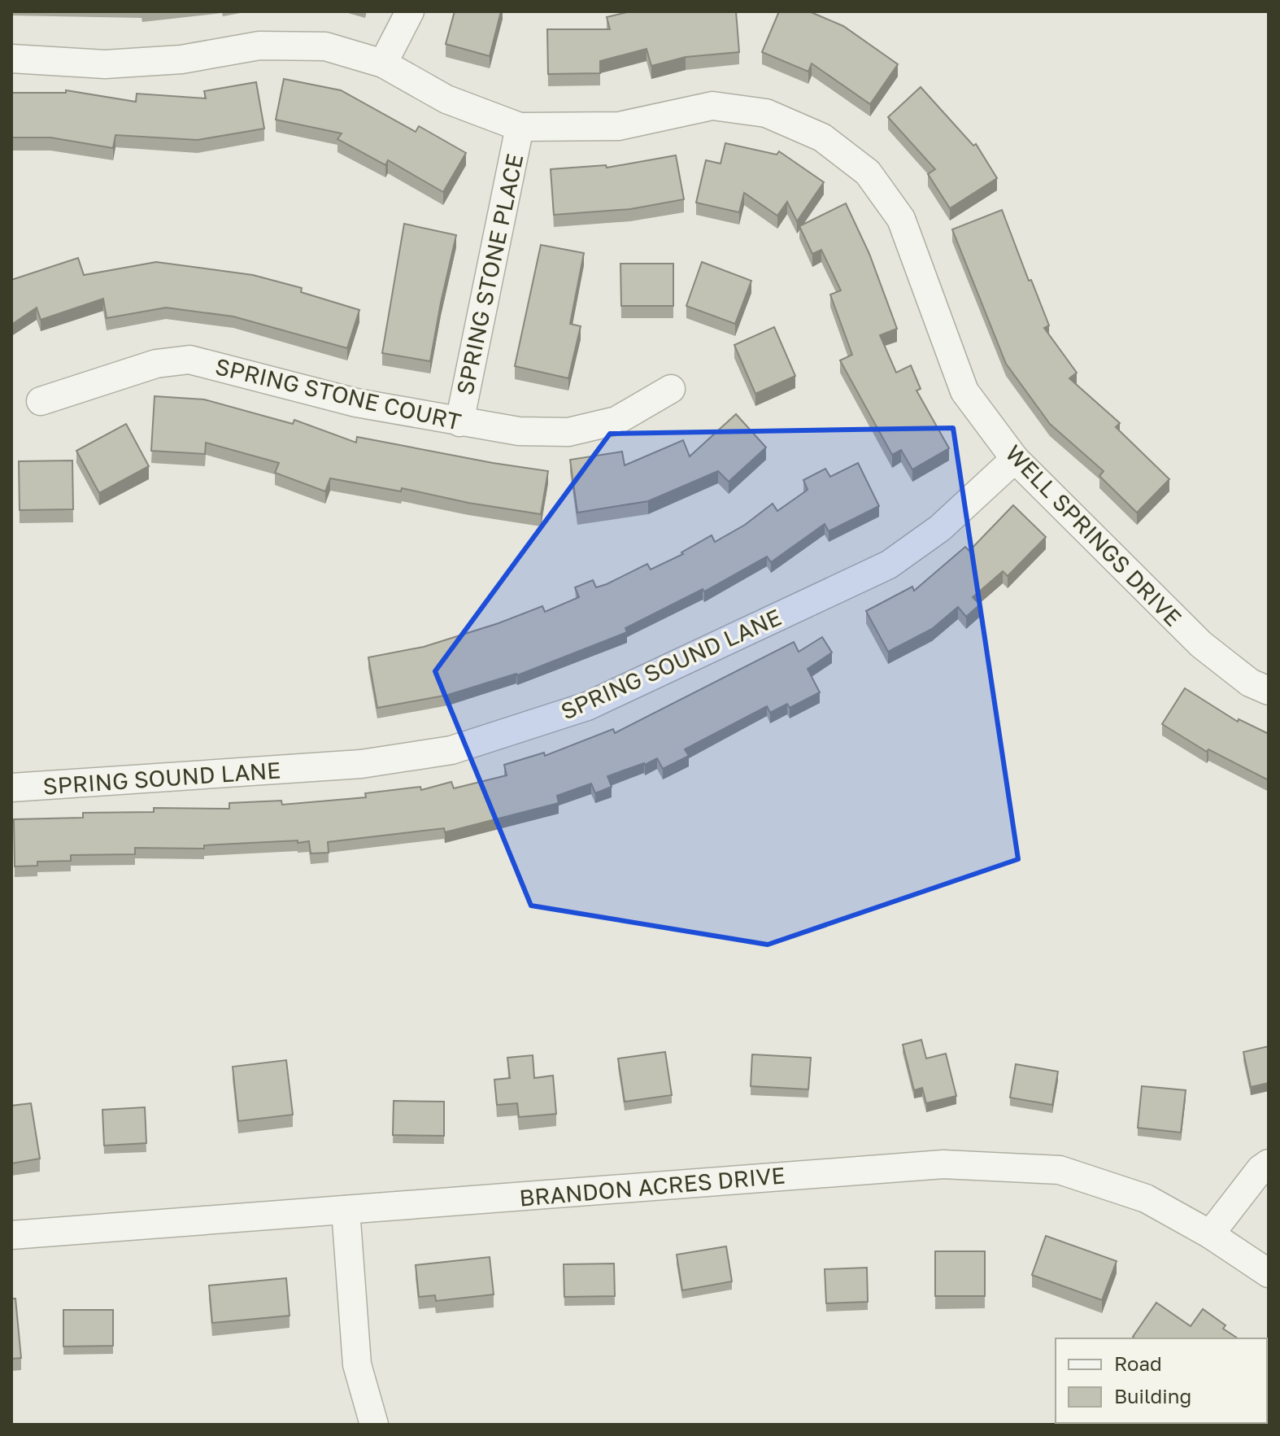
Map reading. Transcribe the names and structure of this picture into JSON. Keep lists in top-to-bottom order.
{
  "streets": {
    "street": [
      "SPRING STONE PLACE",
      "SPRING STONE COURT",
      "WELL SPRINGS DRIVE",
      "SPRING SOUND LANE",
      "BRANDON ACRES DRIVE"
    ]
  },
  "crossings": [
    ["SPRING STONE PLACE", "SPRING STONE COURT"],
    ["SPRING STONE PLACE", "WELL SPRINGS DRIVE"],
    ["WELL SPRINGS DRIVE", "SPRING SOUND LANE"]
  ],
  "legend": ["Road", "Building"]
}
